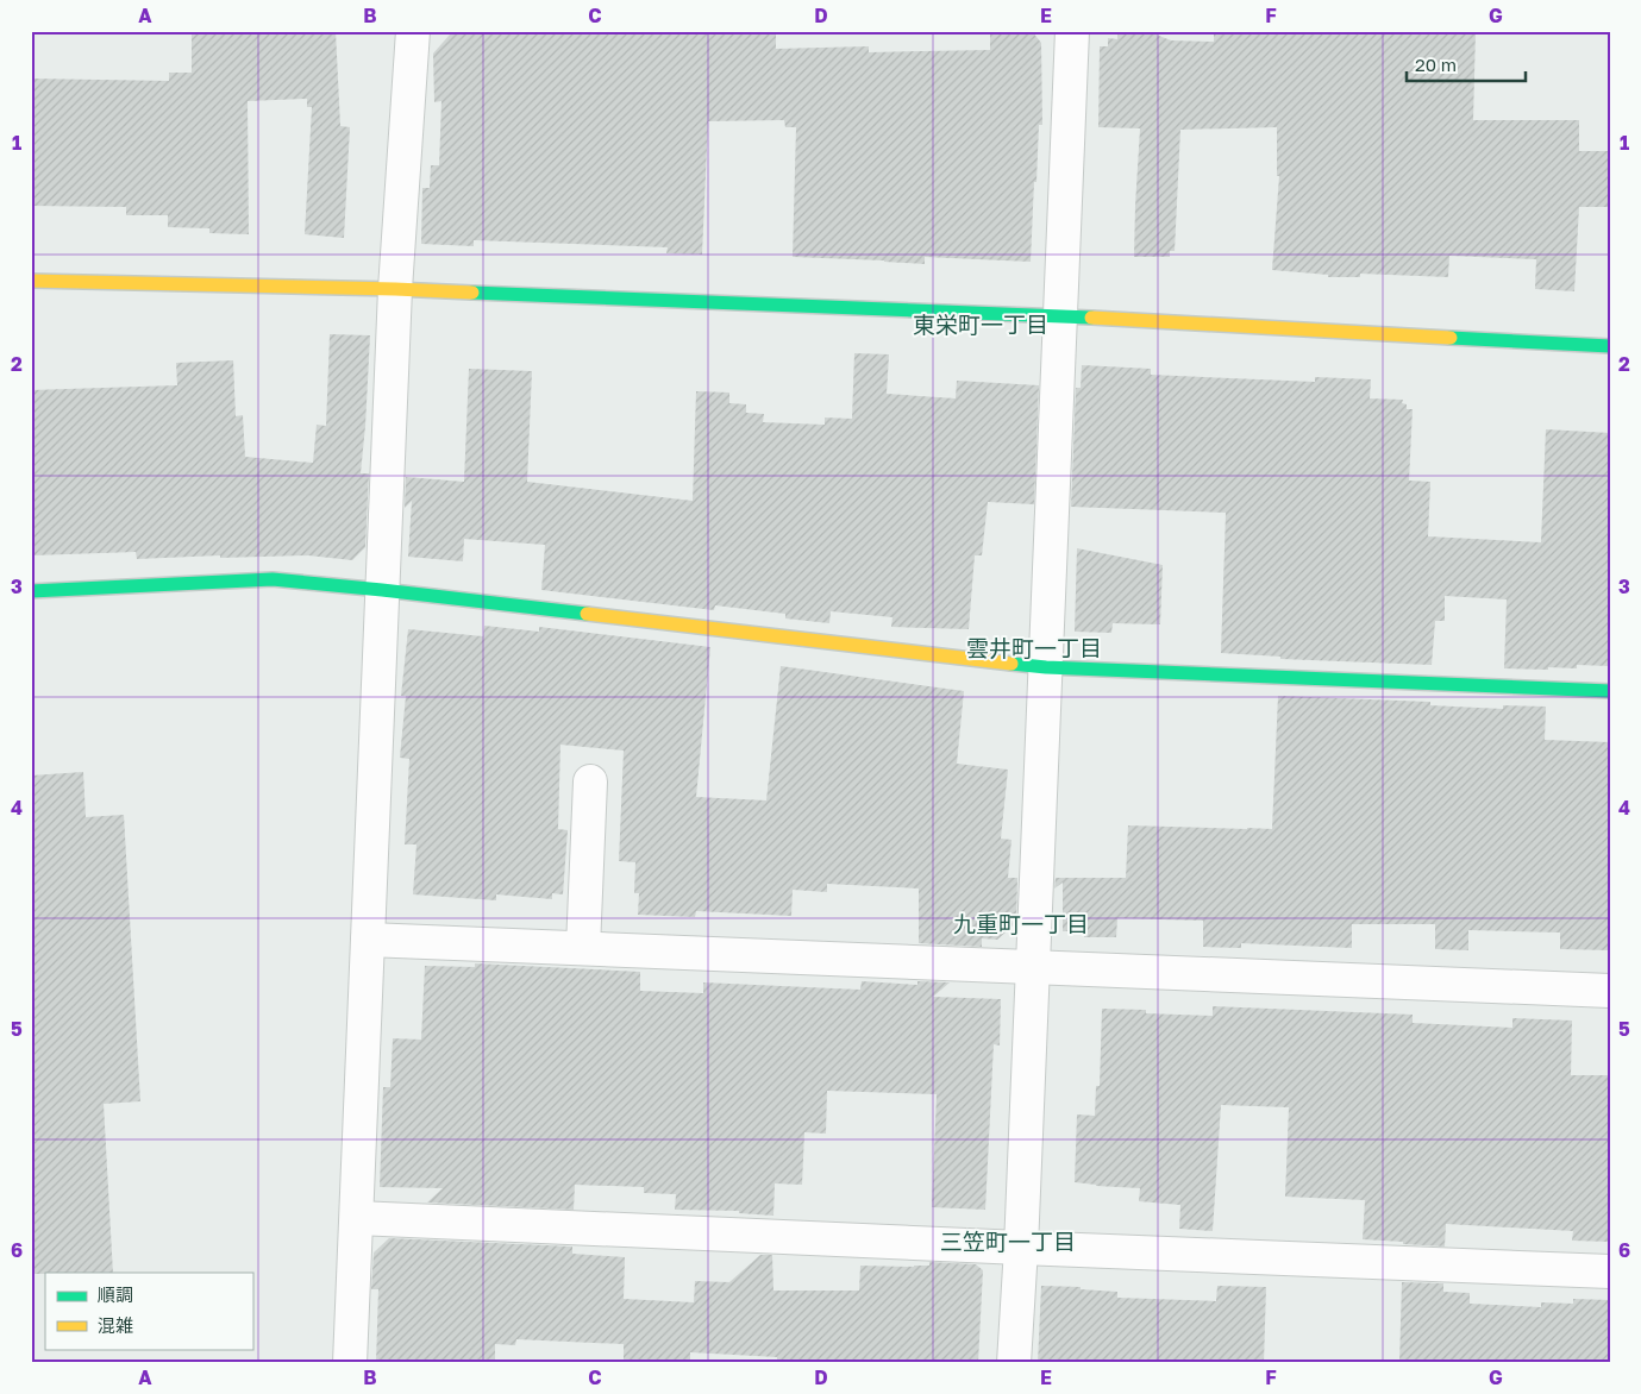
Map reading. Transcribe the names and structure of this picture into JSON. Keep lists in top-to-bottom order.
{
  "districts": [
    "東栄町一丁目",
    "雲井町一丁目",
    "九重町一丁目",
    "三笠町一丁目"
  ],
  "legend": ["順調", "混雑"],
  "scale_bar": "20 m",
  "grid": {
    "columns": [
      "A",
      "B",
      "C",
      "D",
      "E",
      "F",
      "G"
    ],
    "rows": [
      "1",
      "2",
      "3",
      "4",
      "5",
      "6"
    ]
  }
}
